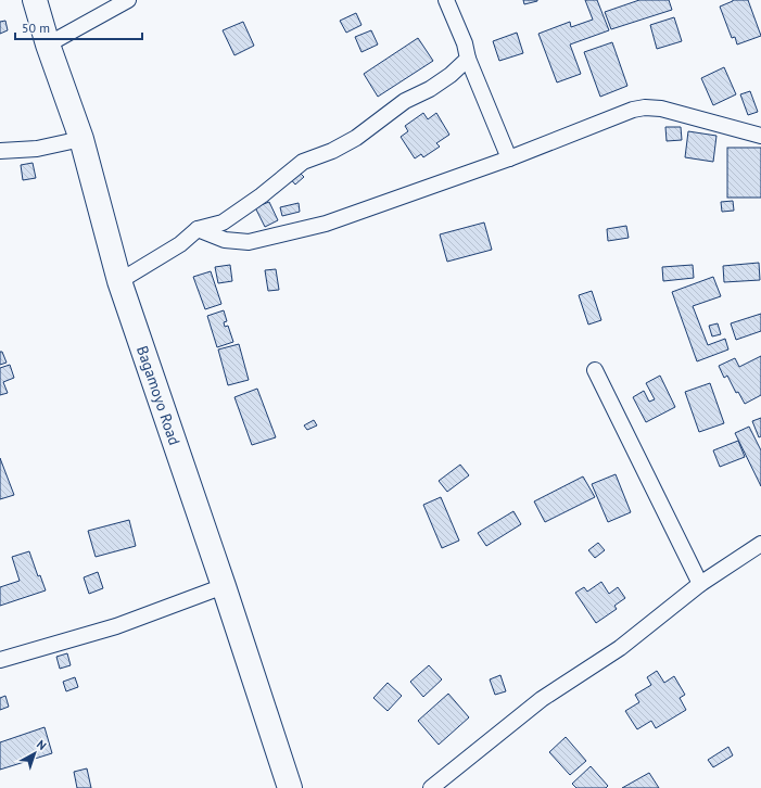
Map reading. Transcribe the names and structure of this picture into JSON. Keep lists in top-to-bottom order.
{
  "streets": {
    "highway": ["Bagamoyo Road"]
  },
  "scale_bar": "50 m",
  "north": "top right"
}
